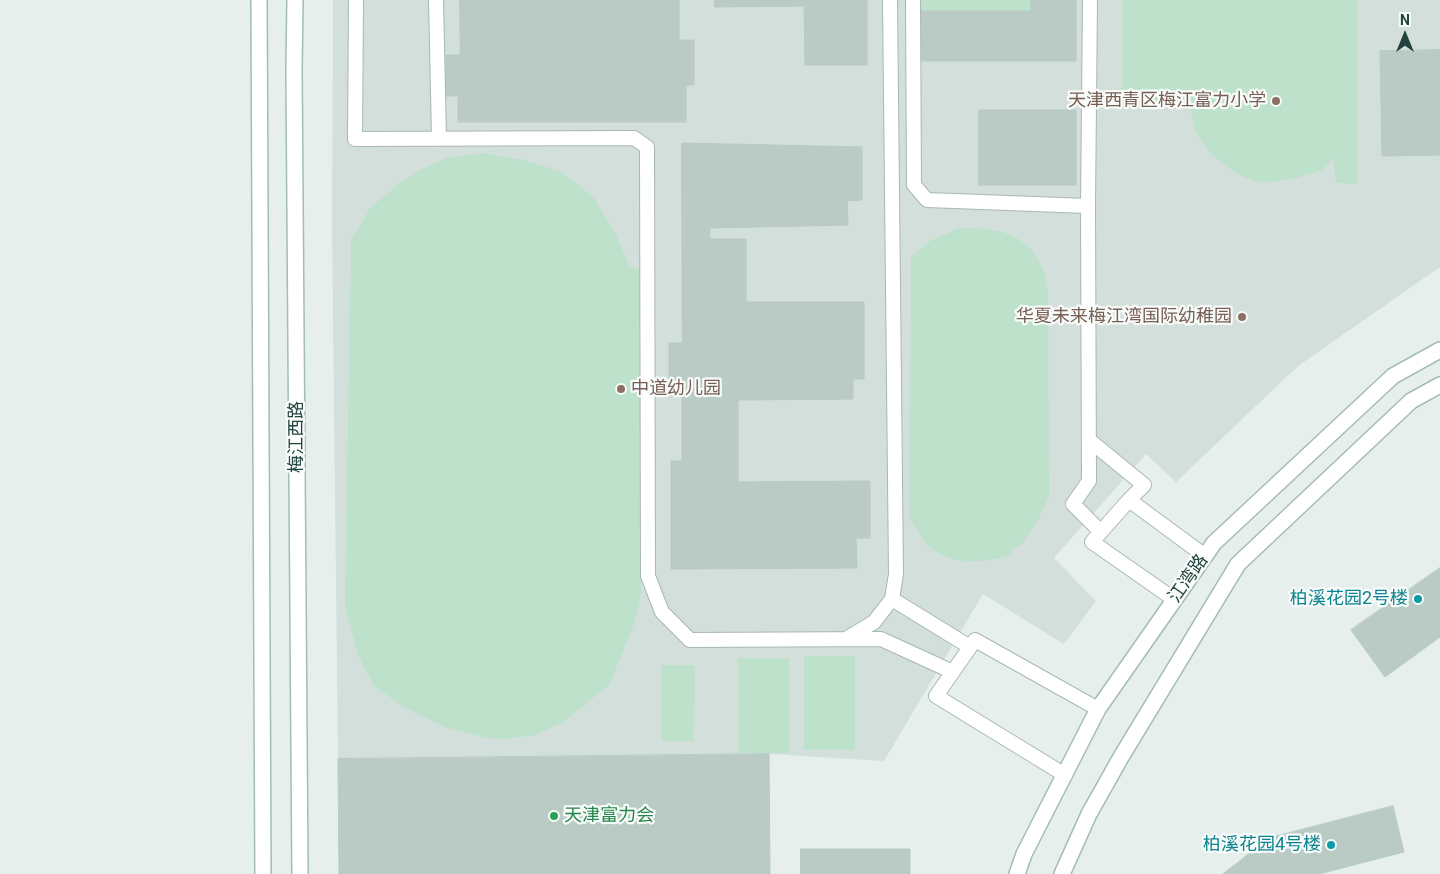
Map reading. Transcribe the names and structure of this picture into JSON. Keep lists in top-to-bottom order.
{
  "streets": {
    "main road": ["梅江西路", "江湾路"]
  },
  "places": [
    "天津西青区梅江富力小学",
    "华夏未来梅江湾国际幼稚园",
    "中道幼儿园",
    "柏溪花园2号楼",
    "天津富力会",
    "柏溪花园4号楼"
  ],
  "north": "top"
}
